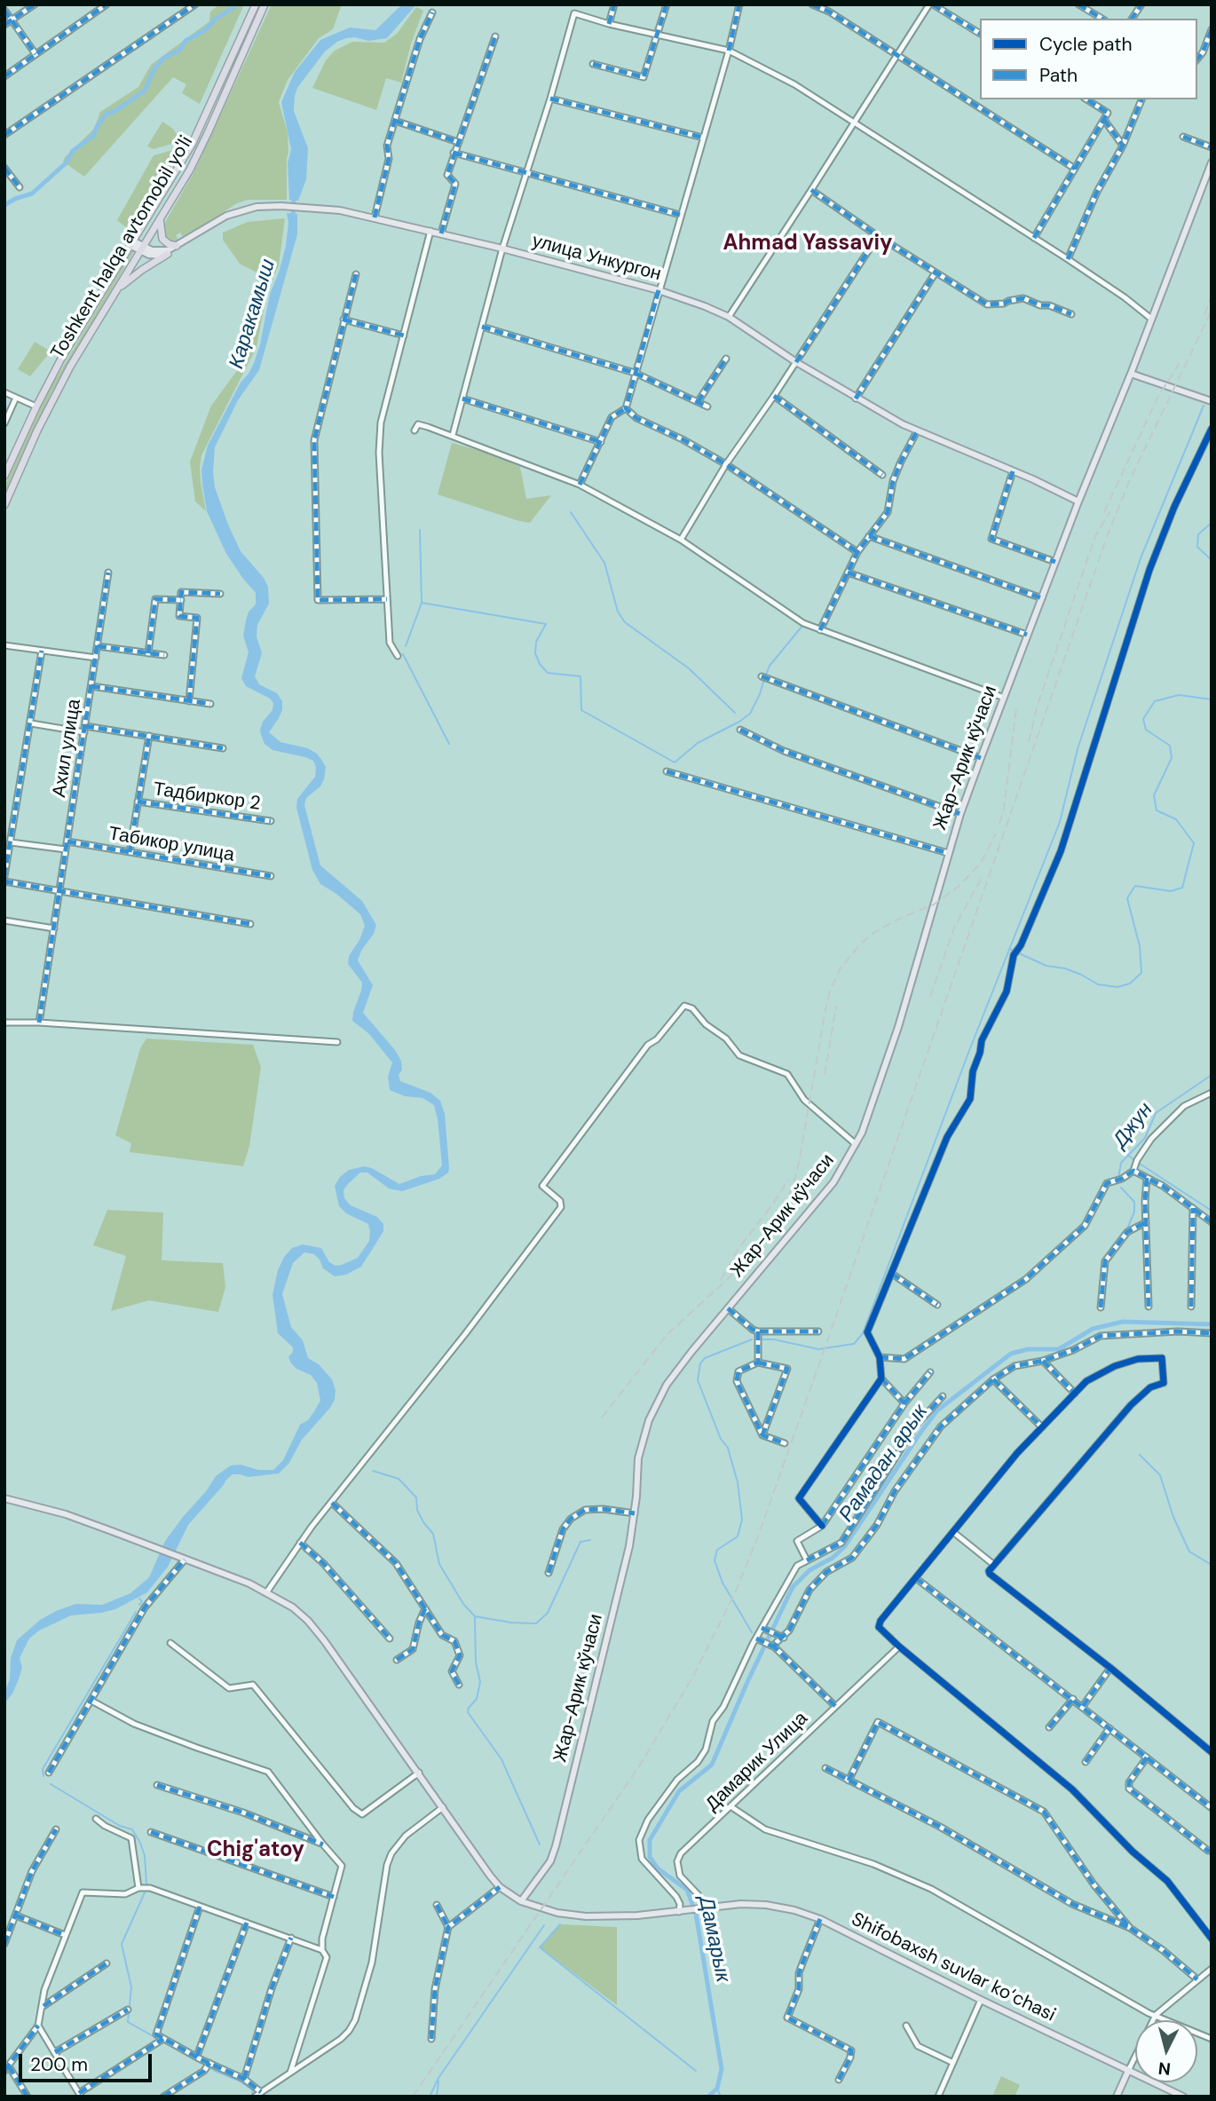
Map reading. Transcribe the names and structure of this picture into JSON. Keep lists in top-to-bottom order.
{
  "streets": {
    "highway": ["Toshkent halqa avtomobil yo'li"],
    "main road": ["улица Ункургон", "Жар-Арик кўчаси", "Shifobaxsh suvlar ko‘chasi"],
    "street": [
      "Ахил улица",
      "Тадбиркор 2",
      "Табикор улица",
      "Дамарик Улица"
    ]
  },
  "crossings": [
    ["улица Ункургон", "Жар-Арик кўчаси"],
    ["Ахил улица", "Табикор улица"],
    ["Жар-Арик кўчаси", "Shifobaxsh suvlar ko‘chasi"],
    ["Дамарик Улица", "Shifobaxsh suvlar ko‘chasi"]
  ],
  "districts": ["Ahmad Yassaviy", "Chig'atoy"],
  "water": [
    "Каракамыш",
    "Джун",
    "Рамадан арык",
    "Дамарык"
  ],
  "legend": ["Cycle path", "Path"],
  "scale_bar": "200 m",
  "north": "bottom"
}
